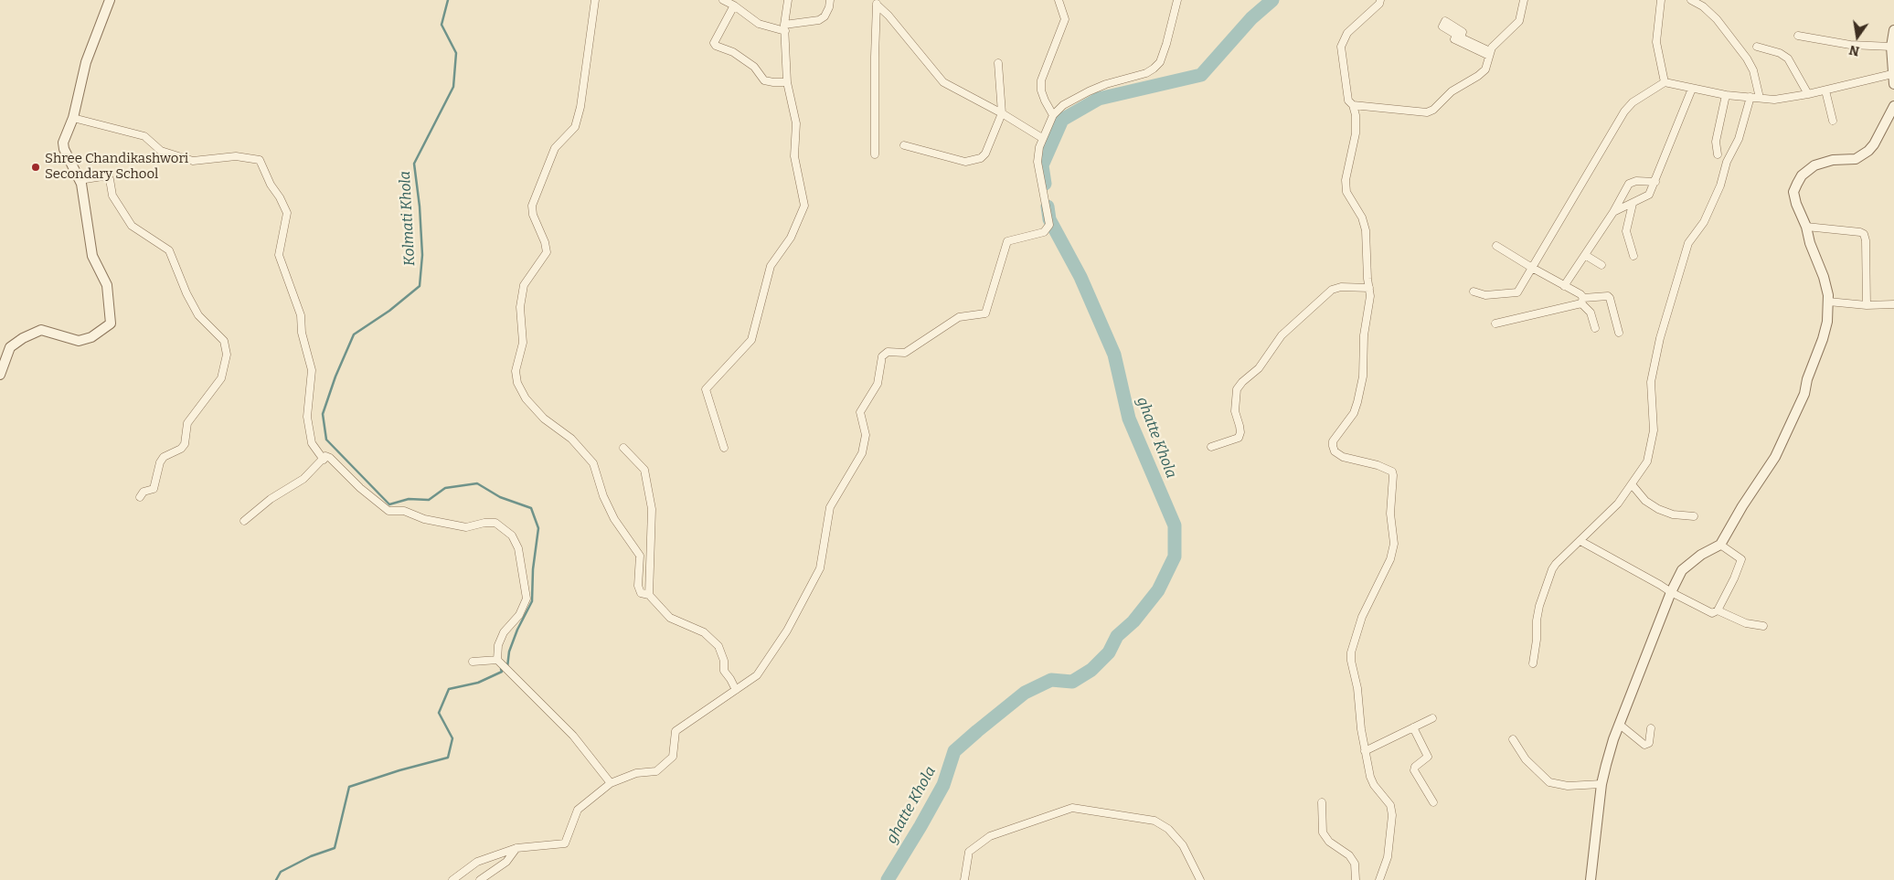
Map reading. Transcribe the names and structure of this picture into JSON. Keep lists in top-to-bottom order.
{
  "water": ["Kolmati Khola", "ghatte Khola"],
  "places": ["Shree Chandikashwori Secondary School"],
  "north": "bottom"
}
